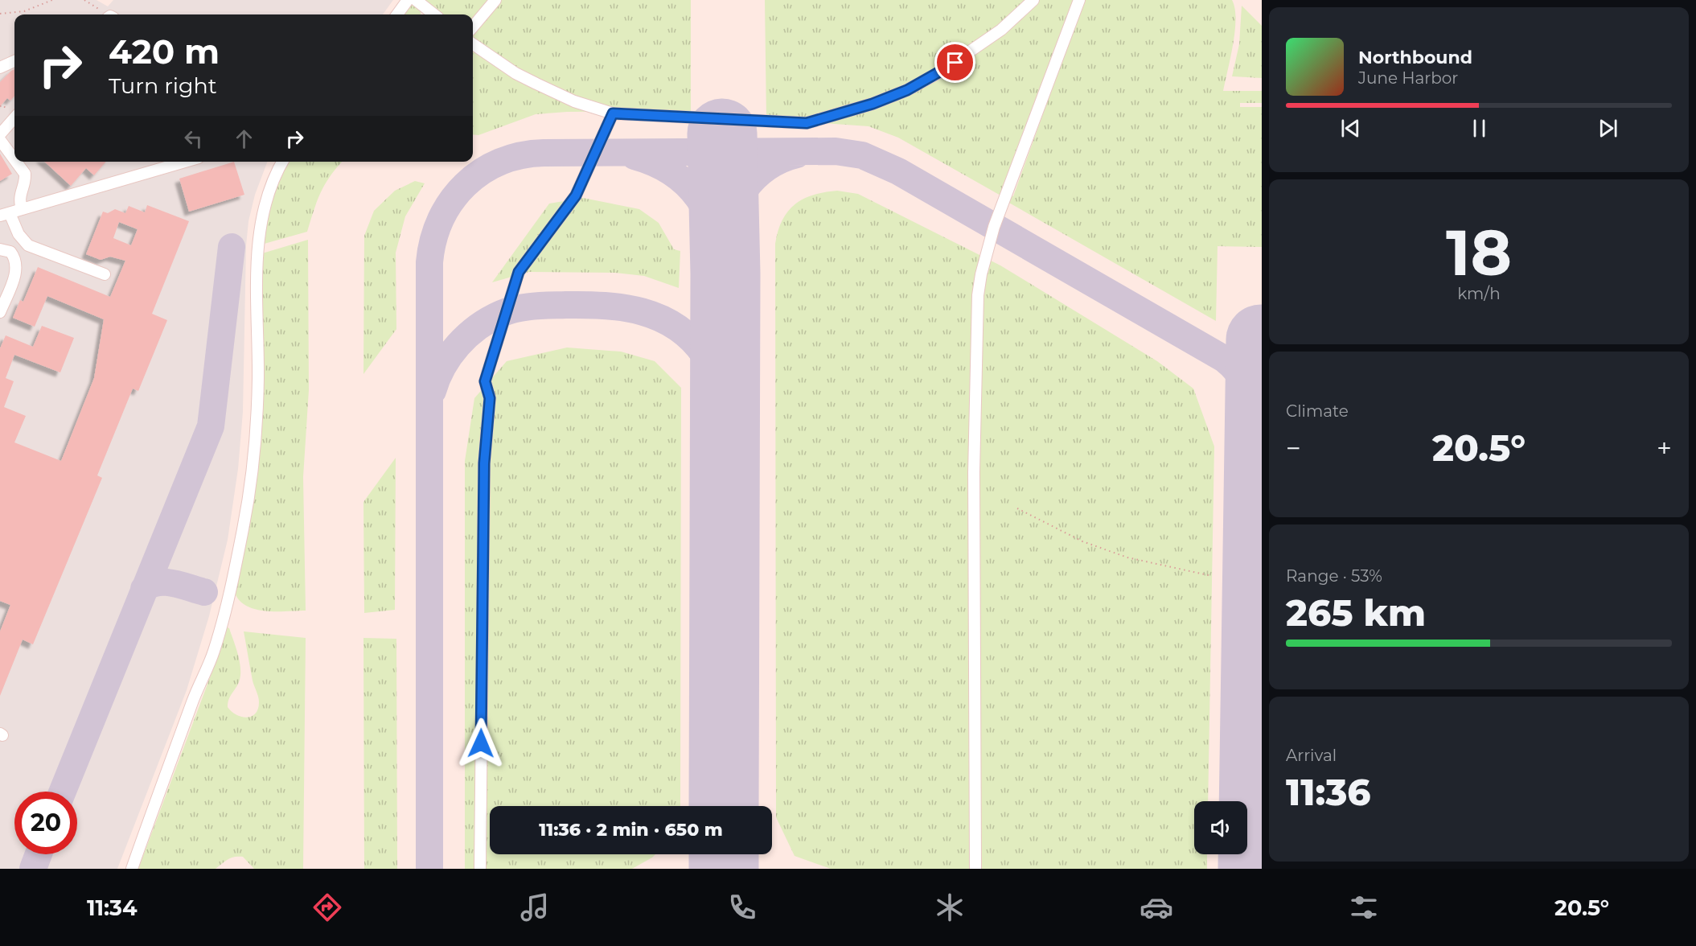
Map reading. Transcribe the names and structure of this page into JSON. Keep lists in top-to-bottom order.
{
  "page": {
    "turn": ["420 m", "Turn right"],
    "song": ["Northbound", "June Harbor"],
    "tile": [
      ["18", "km/h"],
      "Climate",
      ["Range · 53%", "265 km"],
      ["Arrival", "11:36"]
    ],
    "heat": ["−", "20.5°", "+"],
    "limit": "20",
    "trip": "11:36 · 2 min · 650 m",
    "tabs": ["11:34", "20.5°"]
  }
}
